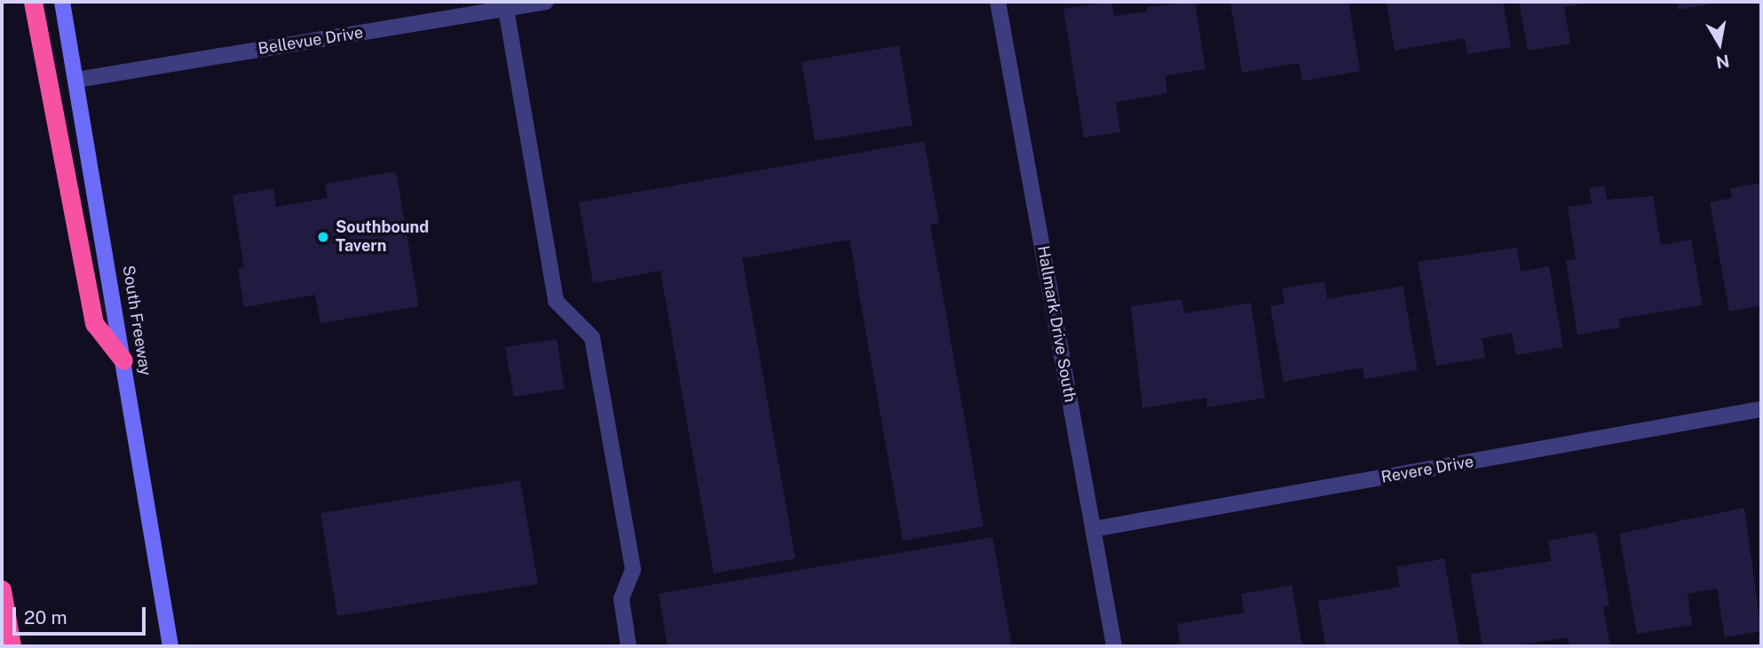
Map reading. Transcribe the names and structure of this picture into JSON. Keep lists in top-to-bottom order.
{
  "streets": {
    "main road": ["South Freeway"],
    "street": ["Bellevue Drive", "Hallmark Drive South", "Revere Drive"]
  },
  "crossings": [
    ["Bellevue Drive", "South Freeway"],
    ["Hallmark Drive South", "Revere Drive"]
  ],
  "places": ["Southbound Tavern"],
  "scale_bar": "20 m",
  "north": "bottom"
}
